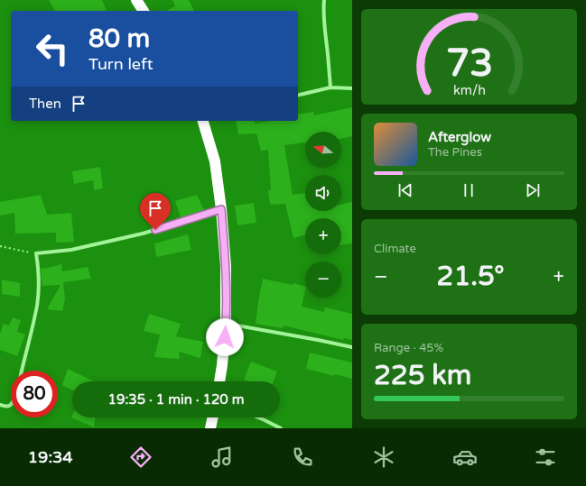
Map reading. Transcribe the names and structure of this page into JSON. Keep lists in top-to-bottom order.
{
  "north": "left",
  "page": {
    "turn": ["80 m", "Turn left"],
    "then": "Then",
    "song": ["Afterglow", "The Pines"],
    "map_buttons": ["+", "−"],
    "tile": [
      "Climate",
      ["Range · 45%", "225 km"]
    ],
    "heat": ["−", "21.5°", "+"],
    "limit": "80",
    "trip": "19:35 · 1 min · 120 m",
    "tabs": "19:34",
    "gauge": ["73", "km/h"]
  }
}
